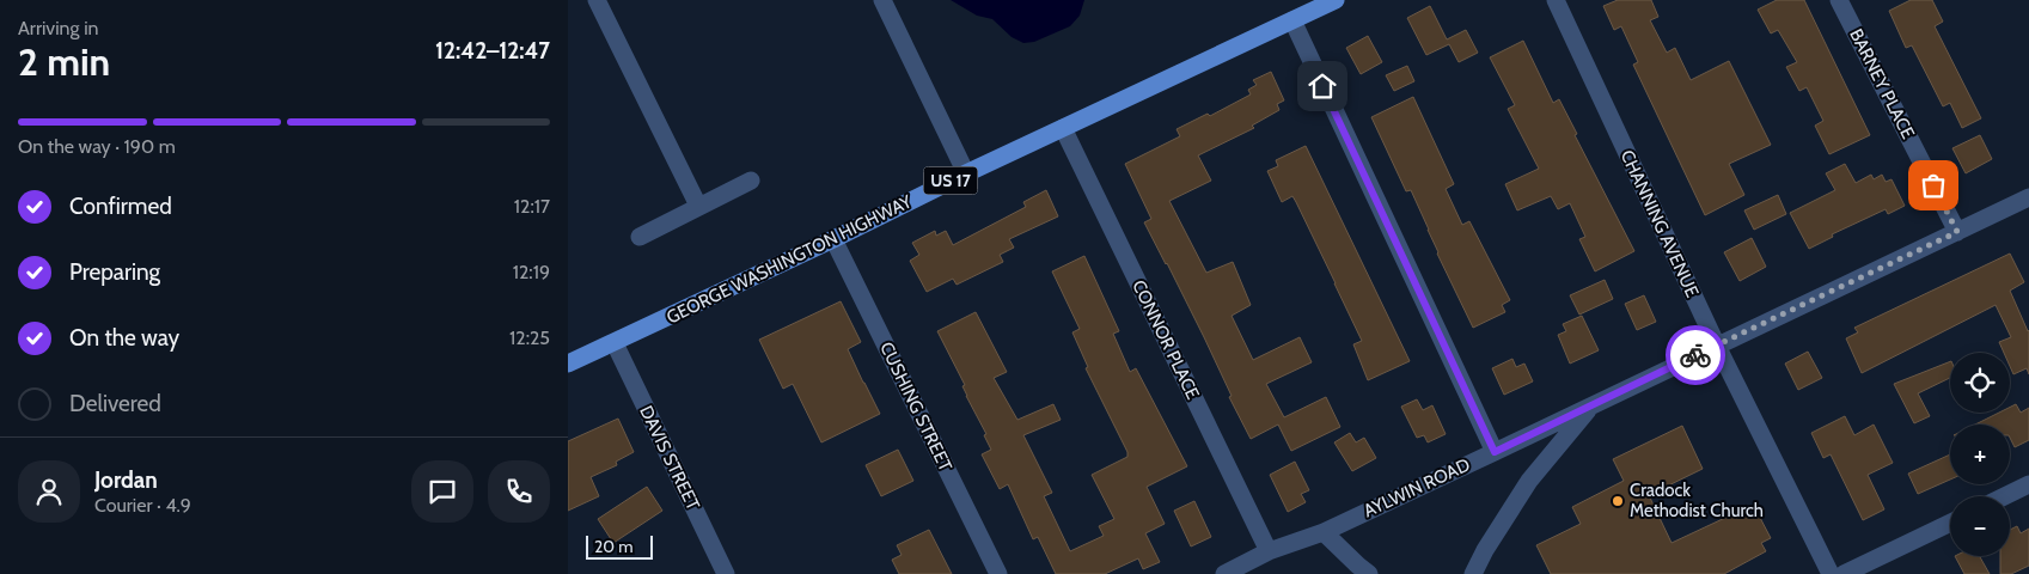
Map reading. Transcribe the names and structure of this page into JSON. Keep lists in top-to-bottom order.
{
  "streets": {
    "main road": ["US 17", "GEORGE WASHINGTON HIGHWAY"],
    "street": [
      "BARNEY PLACE",
      "CHANNING AVENUE",
      "CONNOR PLACE",
      "CUSHING STREET",
      "DAVIS STREET",
      "AYLWIN ROAD"
    ]
  },
  "crossings": [
    ["BARNEY PLACE", "AYLWIN ROAD"],
    ["CHANNING AVENUE", "AYLWIN ROAD"],
    ["GEORGE WASHINGTON HIGHWAY", "CONNOR PLACE"],
    ["GEORGE WASHINGTON HIGHWAY", "CUSHING STREET"],
    ["GEORGE WASHINGTON HIGHWAY", "DAVIS STREET"],
    ["CONNOR PLACE", "AYLWIN ROAD"]
  ],
  "places": ["Cradock Methodist Church"],
  "scale_bar": "20 m",
  "page": {
    "heading": ["2 min", "Arriving in", "12:42–12:47"],
    "panel": ["Jordan", "Courier · 4.9"],
    "bar": "On the way · 190 m",
    "list": [
      ["Confirmed", "12:17"],
      ["Preparing", "12:19"],
      ["On the way", "12:25"],
      "Delivered"
    ],
    "map_buttons": ["+", "−"],
    "scale": "20 m"
  }
}
